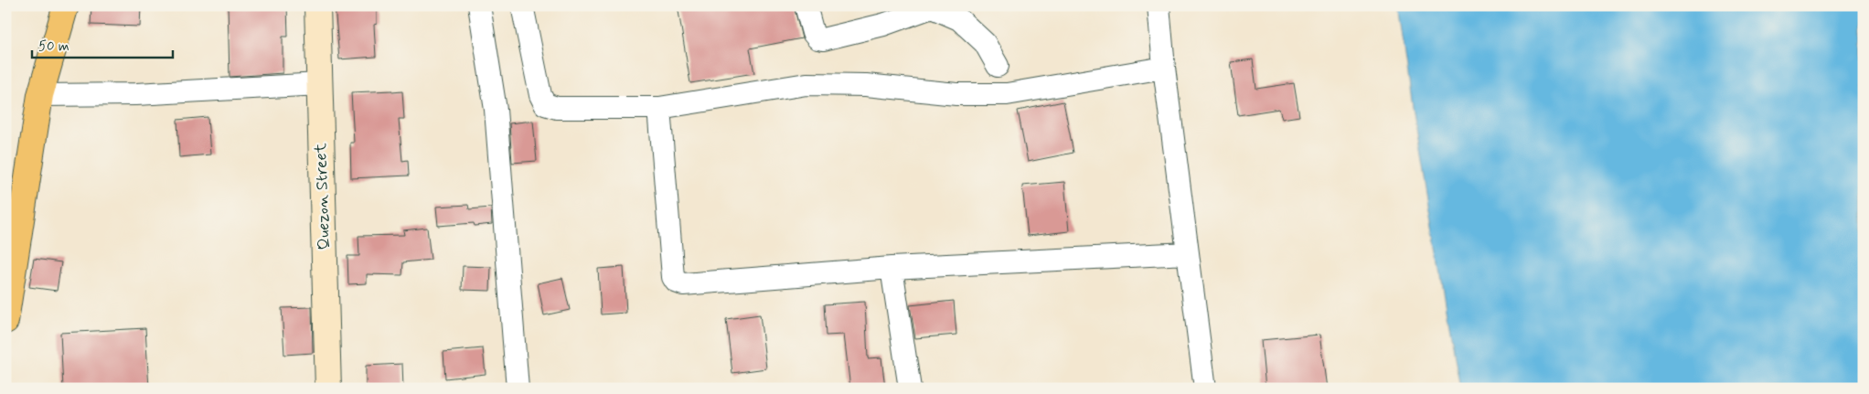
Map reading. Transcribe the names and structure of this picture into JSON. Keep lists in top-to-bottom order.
{
  "streets": {
    "main road": ["Quezon Street"]
  },
  "scale_bar": "50 m"
}
